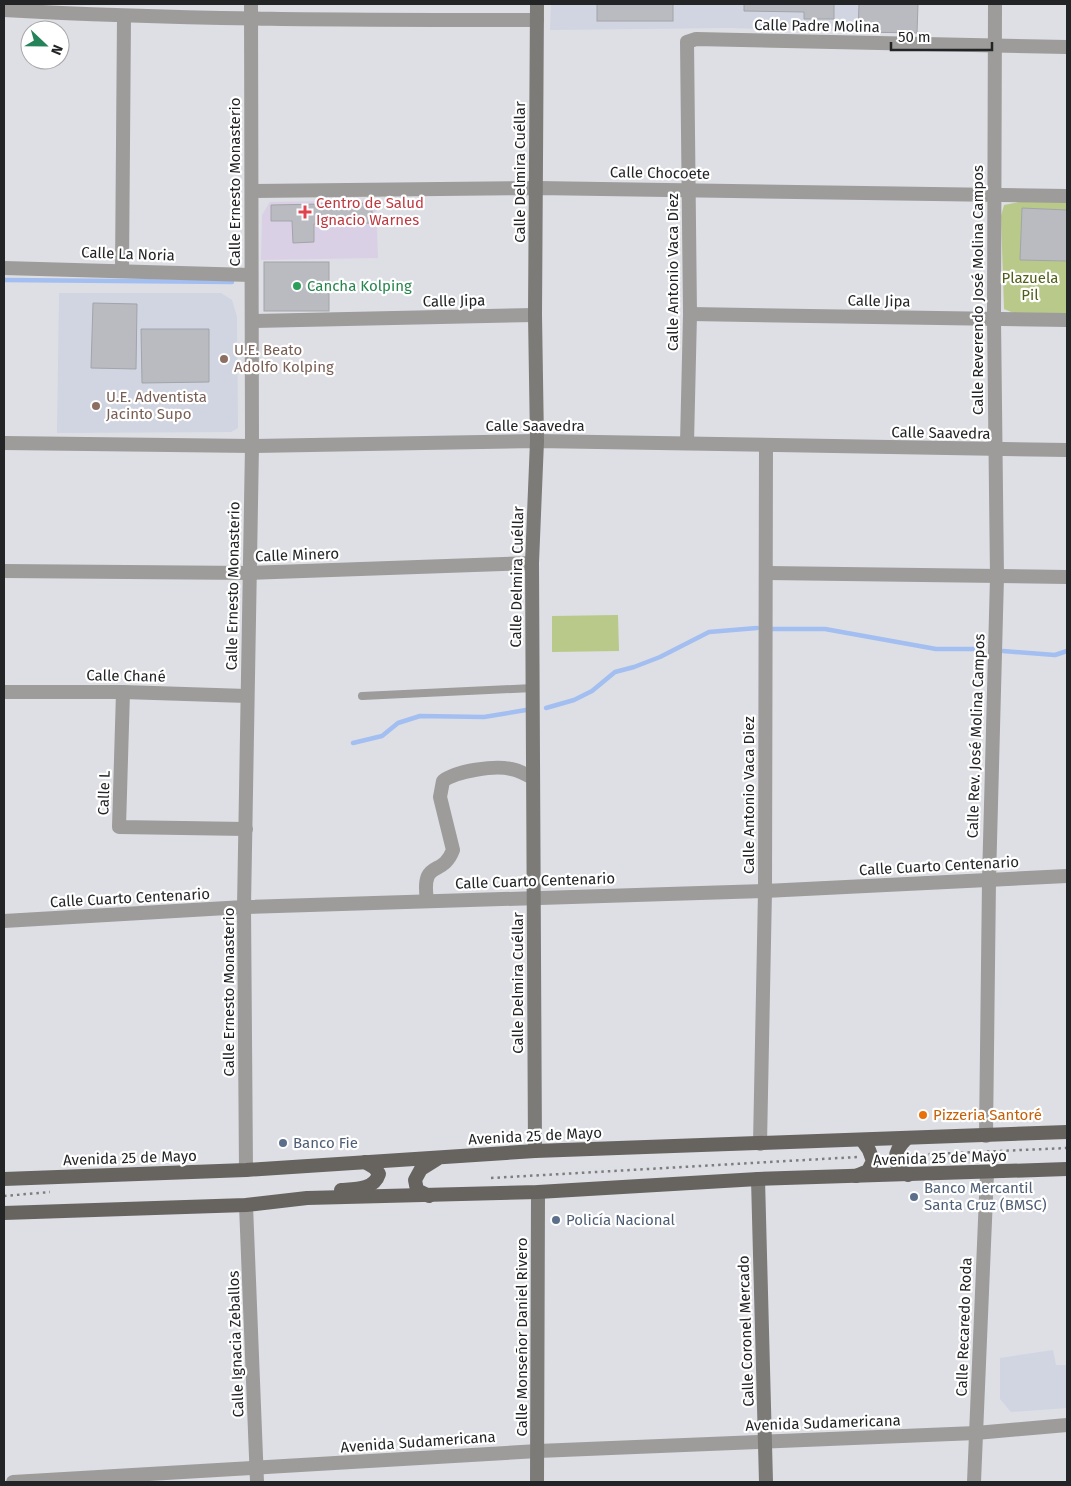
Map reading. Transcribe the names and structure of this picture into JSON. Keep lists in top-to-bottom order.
{
  "streets": {
    "main road": [
      "Calle Delmira Cuéllar",
      "Avenida 25 de Mayo",
      "Calle Coronel Mercado",
      "Calle Monseñor Daniel Rivero"
    ],
    "street": [
      "Calle Padre Molina",
      "Calle Chocoete",
      "Calle Ernesto Monasterio",
      "Calle La Noria",
      "Calle Antonio Vaca Diez",
      "Calle Reverendo José Molina Campos",
      "Calle Jipa",
      "Calle Saavedra",
      "Calle Minero",
      "Calle Chané",
      "Calle Rev. José Molina Campos",
      "Calle L",
      "Calle Cuarto Centenario",
      "Calle Recaredo Roda",
      "Calle Ignacia Zeballos",
      "Avenida Sudamericana"
    ]
  },
  "crossings": [
    ["Calle Padre Molina", "Calle Antonio Vaca Diez"],
    ["Calle Padre Molina", "Calle Reverendo José Molina Campos"],
    ["Calle Delmira Cuéllar", "Calle Chocoete"],
    ["Calle Delmira Cuéllar", "Calle Jipa"],
    ["Calle Delmira Cuéllar", "Calle Saavedra"],
    ["Calle Delmira Cuéllar", "Calle Minero"],
    ["Calle Delmira Cuéllar", "Calle Cuarto Centenario"],
    ["Calle Delmira Cuéllar", "Avenida 25 de Mayo"],
    ["Calle Chocoete", "Calle Ernesto Monasterio"],
    ["Calle Chocoete", "Calle Antonio Vaca Diez"],
    ["Calle Chocoete", "Calle Reverendo José Molina Campos"],
    ["Calle Ernesto Monasterio", "Calle La Noria"],
    ["Calle Ernesto Monasterio", "Calle Jipa"],
    ["Calle Ernesto Monasterio", "Calle Saavedra"],
    ["Calle Ernesto Monasterio", "Calle Minero"],
    ["Calle Ernesto Monasterio", "Calle Chané"],
    ["Calle Ernesto Monasterio", "Calle L"],
    ["Calle Ernesto Monasterio", "Calle Cuarto Centenario"],
    ["Calle Ernesto Monasterio", "Avenida 25 de Mayo"],
    ["Calle Antonio Vaca Diez", "Calle Jipa"],
    ["Calle Antonio Vaca Diez", "Calle Saavedra"],
    ["Calle Antonio Vaca Diez", "Calle Cuarto Centenario"],
    ["Calle Antonio Vaca Diez", "Avenida 25 de Mayo"],
    ["Calle Reverendo José Molina Campos", "Calle Jipa"],
    ["Calle Reverendo José Molina Campos", "Calle Saavedra"],
    ["Calle Reverendo José Molina Campos", "Calle Rev. José Molina Campos"],
    ["Calle Chané", "Calle L"],
    ["Calle Rev. José Molina Campos", "Calle Cuarto Centenario"],
    ["Calle Rev. José Molina Campos", "Avenida 25 de Mayo"],
    ["Avenida 25 de Mayo", "Calle Recaredo Roda"],
    ["Avenida 25 de Mayo", "Calle Coronel Mercado"],
    ["Avenida 25 de Mayo", "Calle Monseñor Daniel Rivero"],
    ["Avenida 25 de Mayo", "Calle Ignacia Zeballos"],
    ["Calle Recaredo Roda", "Avenida Sudamericana"],
    ["Calle Coronel Mercado", "Avenida Sudamericana"],
    ["Calle Monseñor Daniel Rivero", "Avenida Sudamericana"],
    ["Calle Ignacia Zeballos", "Avenida Sudamericana"]
  ],
  "parks": ["Plazuela Pil"],
  "places": {
    "health": ["Centro de Salud Ignacio Warnes"],
    "other": [
      "Cancha Kolping",
      "U.E. Beato Adolfo Kolping",
      "U.E. Adventista Jacinto Supo",
      "Pizzeria Santoré",
      "Banco Fie",
      "Banco Mercantil Santa Cruz (BMSC)",
      "Policía Nacional"
    ]
  },
  "scale_bar": "50 m",
  "north": "right"
}
